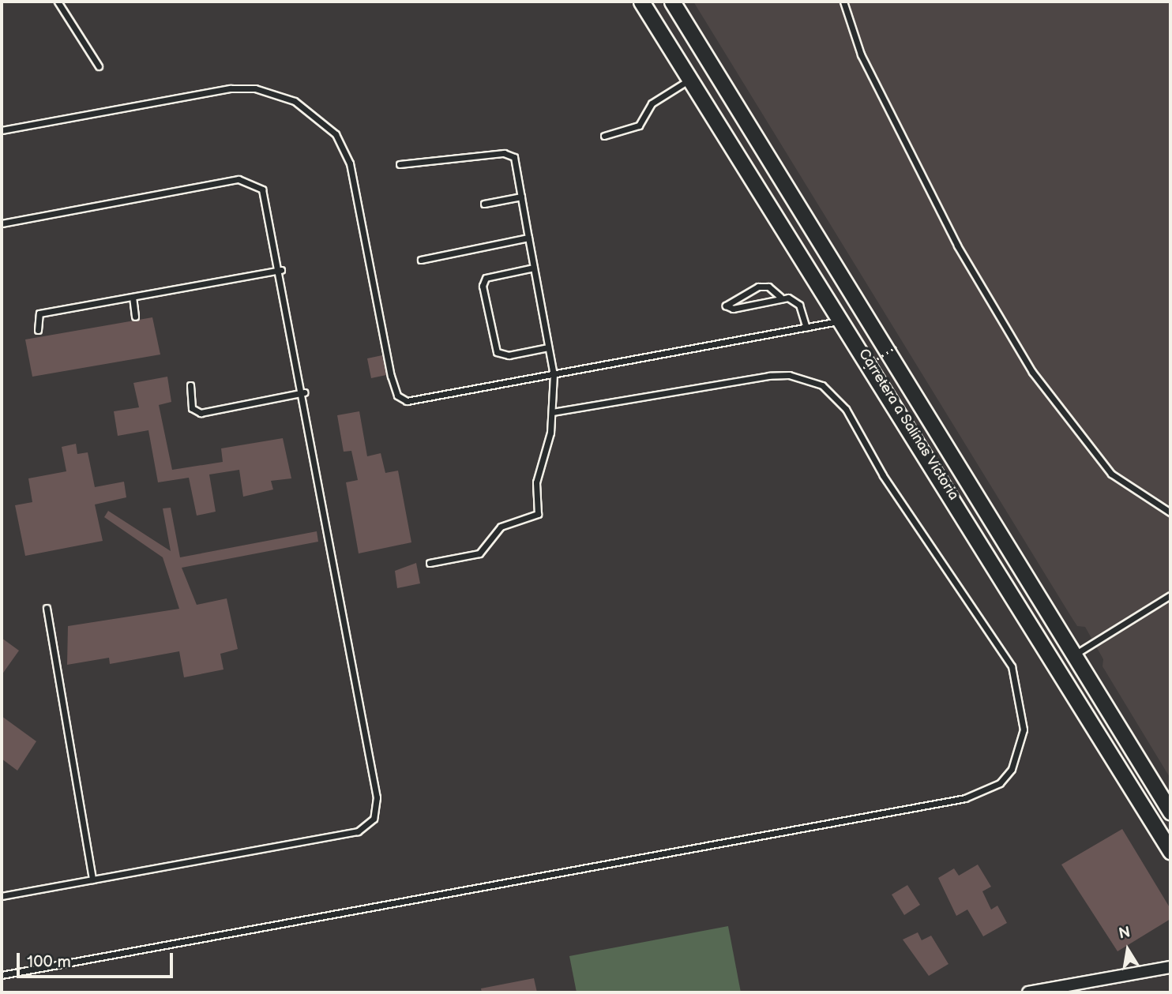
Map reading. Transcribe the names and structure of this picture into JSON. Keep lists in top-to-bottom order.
{
  "streets": {
    "main road": ["Carretera a Salinas Victoria"]
  },
  "scale_bar": "100 m",
  "north": "top"
}
